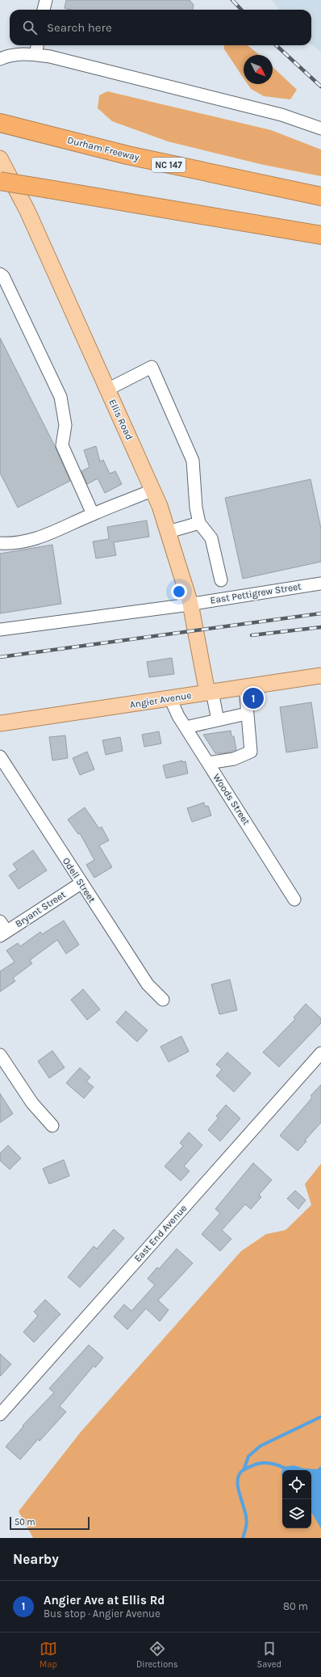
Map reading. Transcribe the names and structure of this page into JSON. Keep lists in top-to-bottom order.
{
  "streets": {
    "highway": ["Durham Freeway", "NC 147"],
    "main road": ["Ellis Road", "Angier Avenue"],
    "street": [
      "East Pettigrew Street",
      "Woods Street",
      "Odell Street",
      "Bryant Street",
      "East End Avenue"
    ]
  },
  "crossings": [
    ["Ellis Road", "East Pettigrew Street"],
    ["Ellis Road", "Angier Avenue"],
    ["Angier Avenue", "Woods Street"],
    ["Odell Street", "Bryant Street"]
  ],
  "scale_bar": "50 m",
  "north": "bottom right",
  "page": {
    "search": "Search here",
    "pins": "1",
    "scale": "50 m",
    "heading": "Nearby",
    "list": [
      {
        "mark": "1",
        "name": "Angier Ave at Ellis Rd",
        "note": "Bus stop · Angier Avenue",
        "value": "80 m"
      }
    ],
    "nav": ["Map", "Directions", "Saved"]
  }
}
